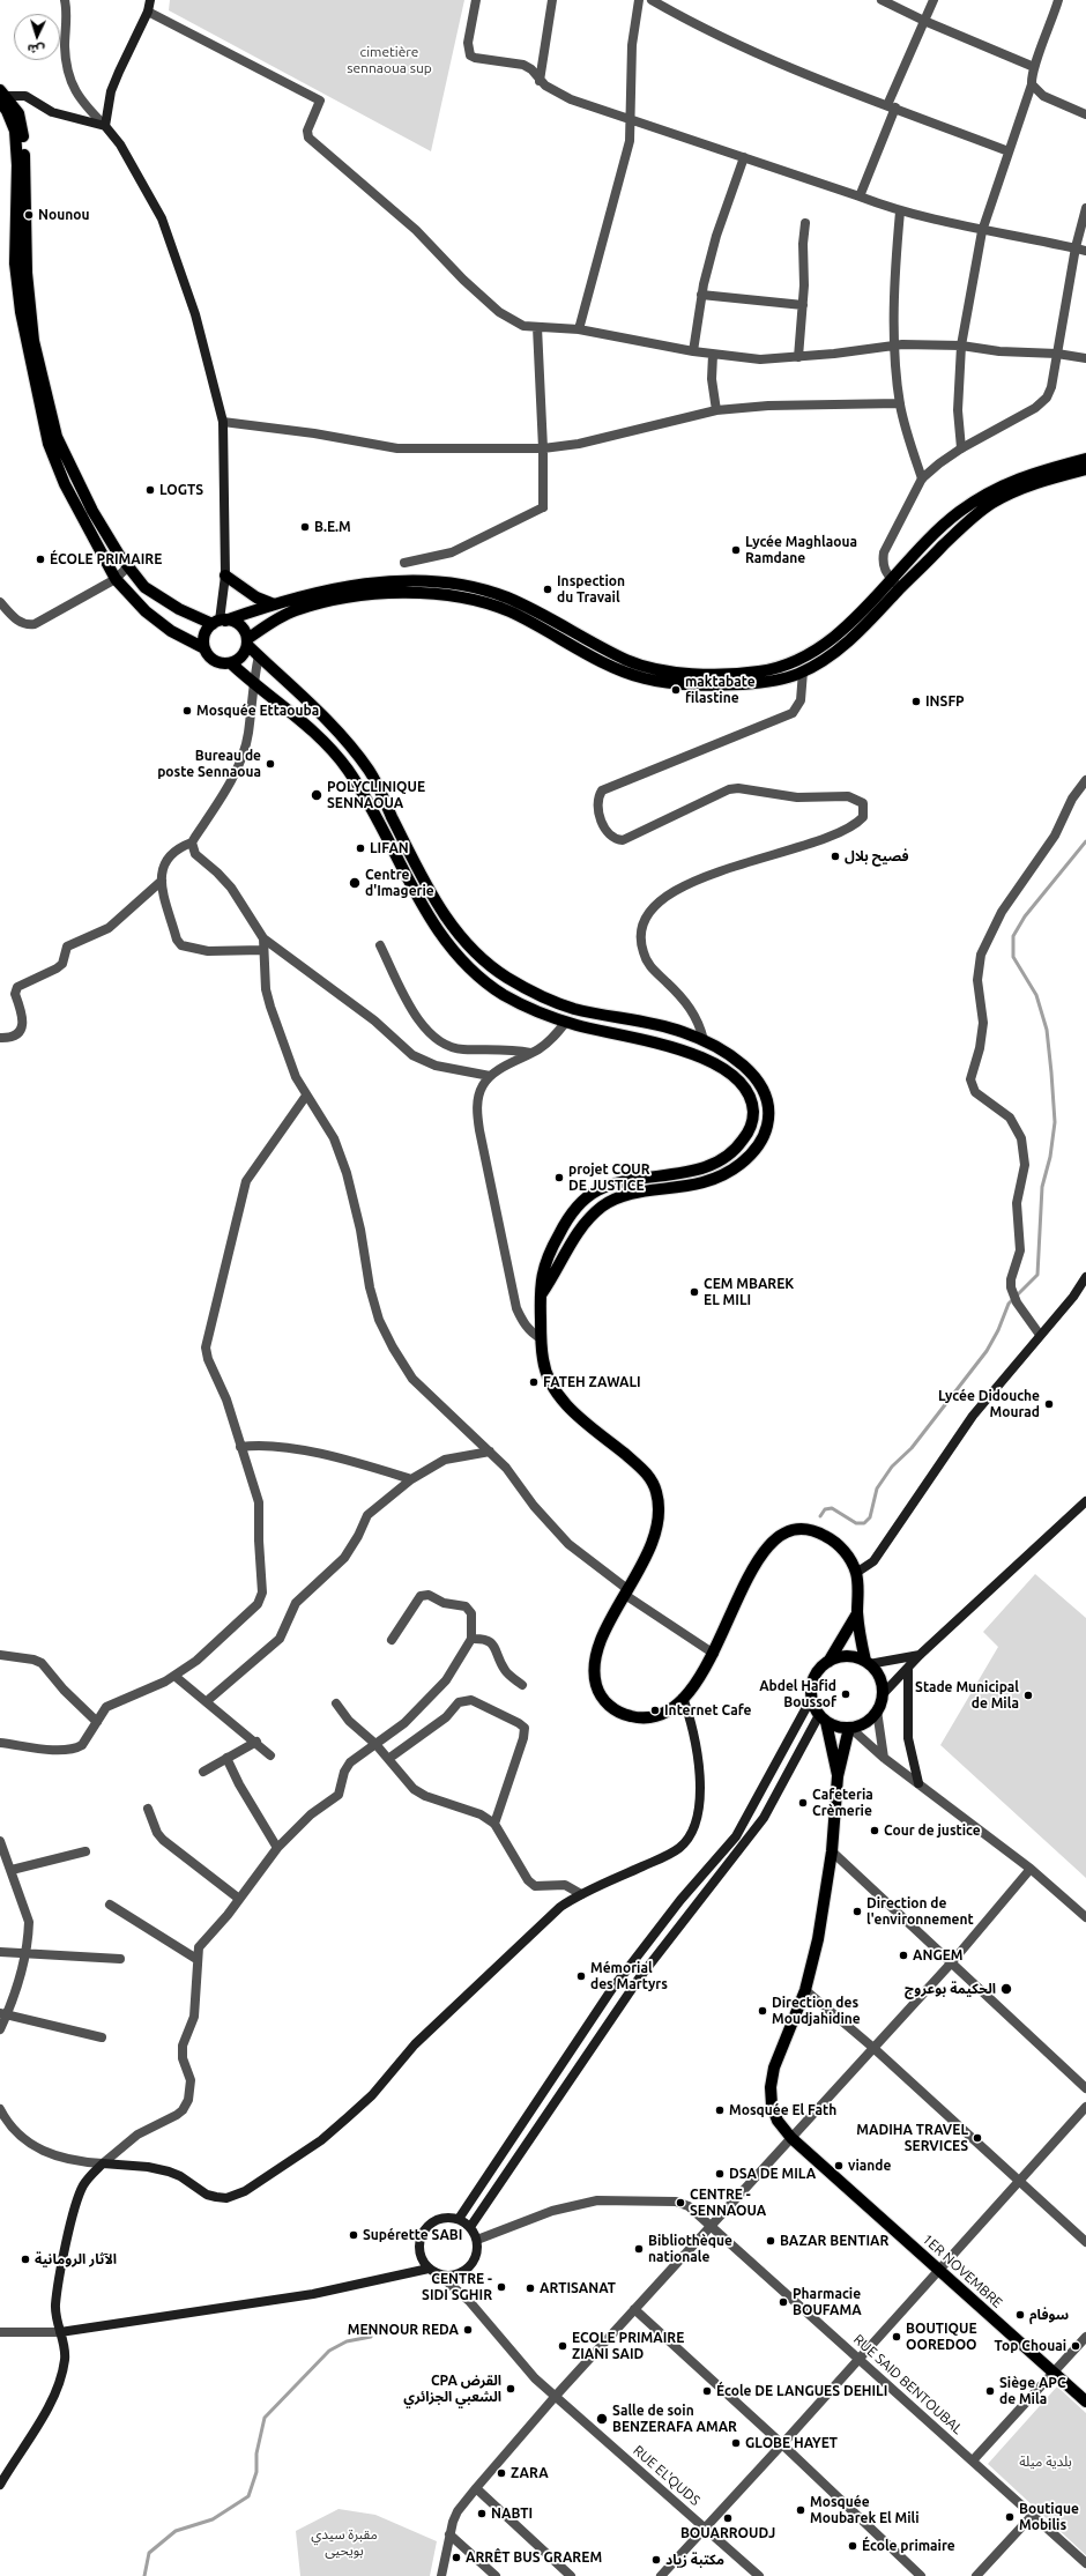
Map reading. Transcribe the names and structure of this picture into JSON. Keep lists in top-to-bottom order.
{
  "streets": {
    "main road": ["1ER NOVEMBRE"],
    "street": ["RUE SAID BENTOUBAL", "RUE EL'QUDS"]
  },
  "crossings": [
    ["RUE SAID BENTOUBAL", "RUE EL'QUDS"]
  ],
  "parks": ["cimetière sennaoua sup", "بلدية ميلة", "مقبرة سيدي بويحيى"],
  "places": [
    "Nounou",
    "LOGTS",
    "B.E.M",
    "Lycée Maghlaoua Ramdane",
    "ÉCOLE PRIMAIRE",
    "Inspection du Travail",
    "maktabate filastine",
    "INSFP",
    "Mosquée Ettaouba",
    "Bureau de poste Sennaoua",
    "POLYCLINIQUE SENNAOUA",
    "LIFAN",
    "فصيح بلال",
    "Centre d'Imagerie",
    "projet COUR DE JUSTICE",
    "CEM MBAREK EL MILI",
    "FATEH ZAWALI",
    "Lycée Didouche Mourad",
    "Abdel Hafid Boussof",
    "Stade Municipal de Mila",
    "Internet Cafe",
    "Cafeteria Crèmerie",
    "Cour de justice",
    "Direction de l'environnement",
    "ANGEM",
    "Mémorial des Martyrs",
    "الحكيمة بوعروج",
    "Direction des Moudjahidine",
    "Mosquée El Fath",
    "MADIHA TRAVEL SERVICES",
    "viande",
    "DSA DE MILA",
    "CENTRE - SENNAOUA",
    "Supérette SABI",
    "BAZAR BENTIAR",
    "Bibliothèque nationale",
    "الآثار الرومانية",
    "CENTRE - SIDI SGHIR",
    "ARTISANAT",
    "Pharmacie BOUFAMA",
    "سوفام",
    "MENNOUR REDA",
    "BOUTIQUE OOREDOO",
    "ECOLE PRIMAIRE ZIANI SAID",
    "Top Chouai",
    "CPA القرض الشعبي الجزائري",
    "École DE LANGUES DEHILI",
    "Siège APC de Mila",
    "Salle de soin BENZERAFA AMAR",
    "GLOBE HAYET",
    "ZARA",
    "Mosquée Moubarek El Mili",
    "NABTI",
    "Boutique Mobilis",
    "BOUARROUDJ",
    "École primaire",
    "ARRÊT BUS GRAREM",
    "مكتبة زياد"
  ],
  "north": "bottom"
}
